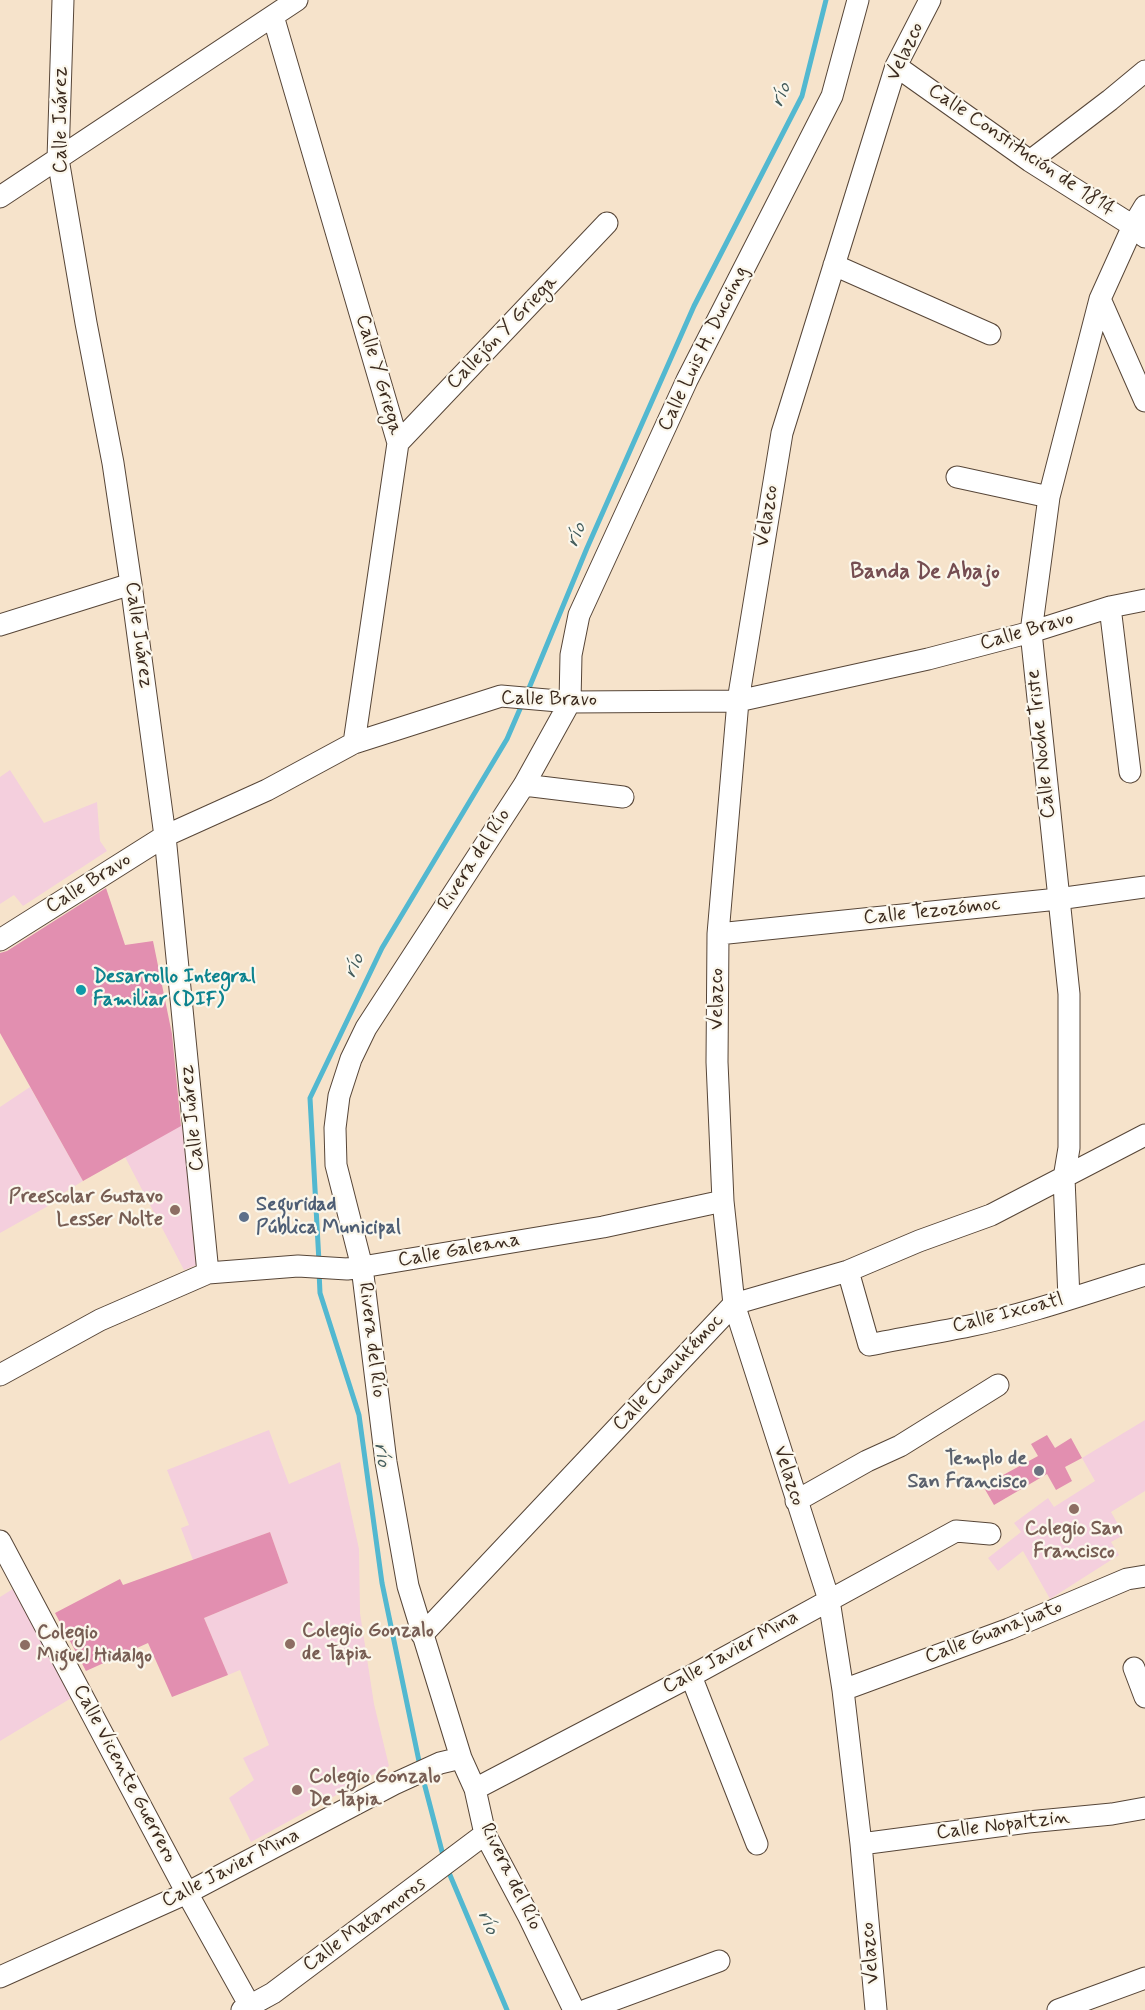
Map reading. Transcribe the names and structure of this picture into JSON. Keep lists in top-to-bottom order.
{
  "streets": {
    "street": [
      "Velazco",
      "Calle Juárez",
      "Calle Constitución de 1814",
      "Callejón Y Griega",
      "Calle Luis H. Ducoing",
      "Calle Y Griega",
      "Calle Bravo",
      "Calle Noche Triste",
      "Rivera del Río",
      "Calle Tezozómoc",
      "Calle Galeana",
      "Calle Ixcoatl",
      "Calle Cuauhtémoc",
      "Calle Guanajuato",
      "Calle Javier Mina",
      "Calle Vicente Guerrero",
      "Calle Nopaltzin",
      "Calle Matamoros"
    ]
  },
  "crossings": [
    ["Velazco", "Calle Constitución de 1814"],
    ["Velazco", "Calle Bravo"],
    ["Velazco", "Calle Tezozómoc"],
    ["Velazco", "Calle Galeana"],
    ["Velazco", "Calle Cuauhtémoc"],
    ["Velazco", "Calle Guanajuato"],
    ["Velazco", "Calle Javier Mina"],
    ["Velazco", "Calle Nopaltzin"],
    ["Calle Juárez", "Calle Bravo"],
    ["Calle Juárez", "Calle Galeana"],
    ["Calle Constitución de 1814", "Calle Noche Triste"],
    ["Callejón Y Griega", "Calle Y Griega"],
    ["Calle Luis H. Ducoing", "Calle Bravo"],
    ["Calle Luis H. Ducoing", "Rivera del Río"],
    ["Calle Y Griega", "Calle Bravo"],
    ["Calle Bravo", "Calle Noche Triste"],
    ["Calle Bravo", "Rivera del Río"],
    ["Calle Noche Triste", "Calle Tezozómoc"],
    ["Calle Noche Triste", "Calle Ixcoatl"],
    ["Calle Noche Triste", "Calle Cuauhtémoc"],
    ["Rivera del Río", "Calle Galeana"],
    ["Rivera del Río", "Calle Cuauhtémoc"],
    ["Rivera del Río", "Calle Javier Mina"],
    ["Rivera del Río", "Calle Matamoros"],
    ["Calle Ixcoatl", "Calle Cuauhtémoc"],
    ["Calle Javier Mina", "Calle Vicente Guerrero"],
    ["Calle Vicente Guerrero", "Calle Matamoros"]
  ],
  "districts": ["Banda De Abajo"],
  "water": ["río"],
  "places": [
    "Desarrollo Integral Familiar (DIF)",
    "Preescolar Gustavo Lesser Nolte",
    "Seguridad Pública Municipal",
    "Templo de San Francisco",
    "Colegio San Francisco",
    "Colegio Gonzalo de Tapia",
    "Colegio Miguel Hidalgo",
    "Colegio Gonzalo De Tapia"
  ]
}
